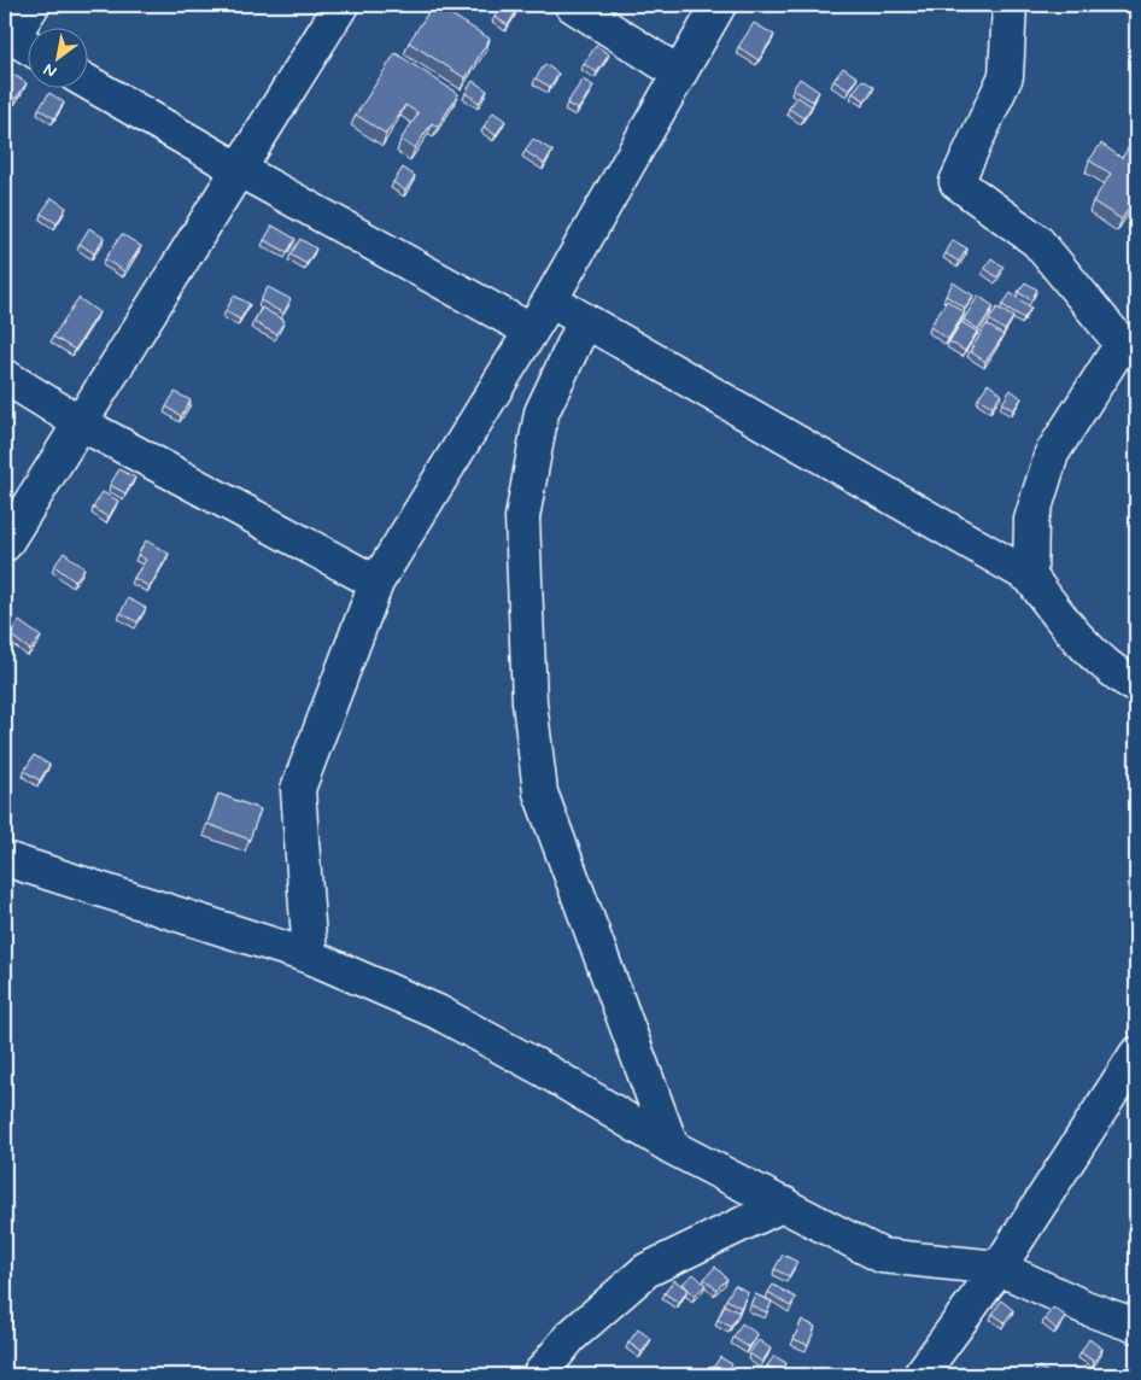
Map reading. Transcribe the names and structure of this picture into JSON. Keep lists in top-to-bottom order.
{
  "north": "bottom left"
}
